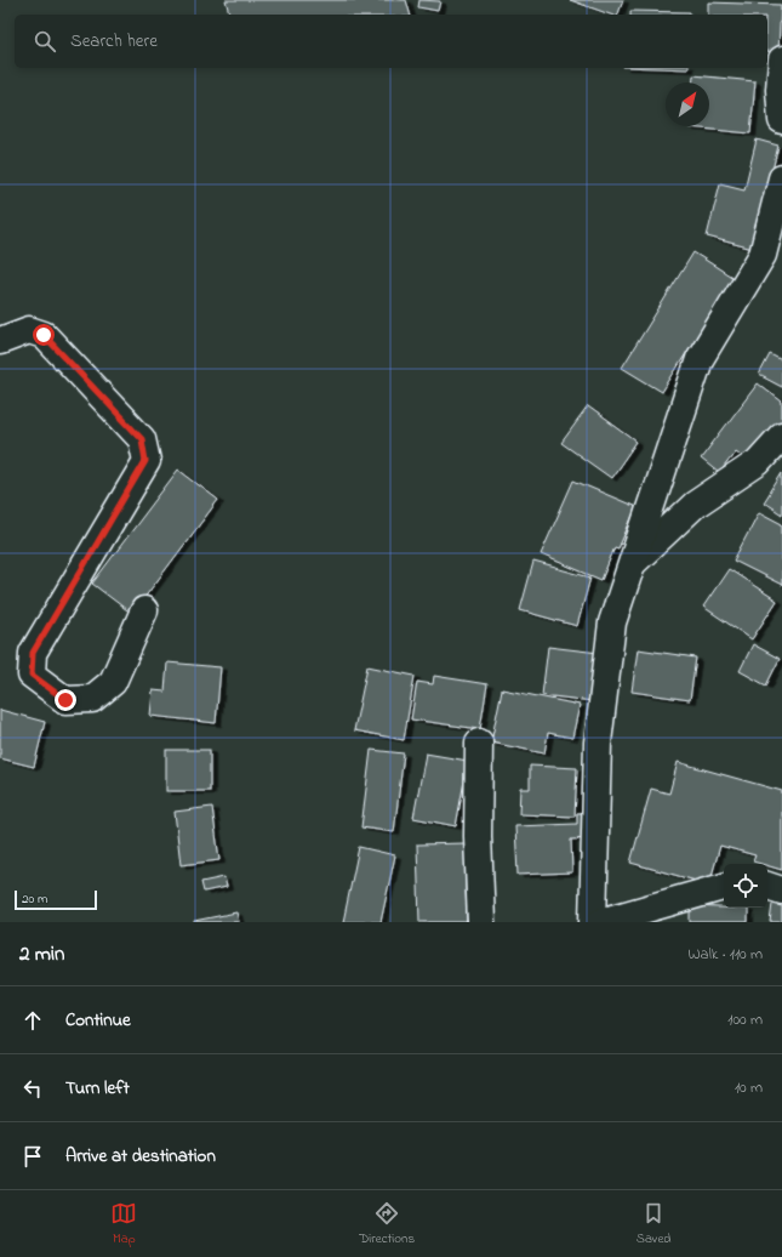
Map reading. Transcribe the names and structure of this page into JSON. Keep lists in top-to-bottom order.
{
  "scale_bar": "20 m",
  "north": "top right",
  "page": {
    "search": "Search here",
    "scale": "20 m",
    "heading": ["2 min", "Walk · 110 m"],
    "list": [
      ["Continue", "100 m"],
      ["Turn left", "10 m"],
      "Arrive at destination"
    ],
    "nav": ["Map", "Directions", "Saved"]
  }
}
